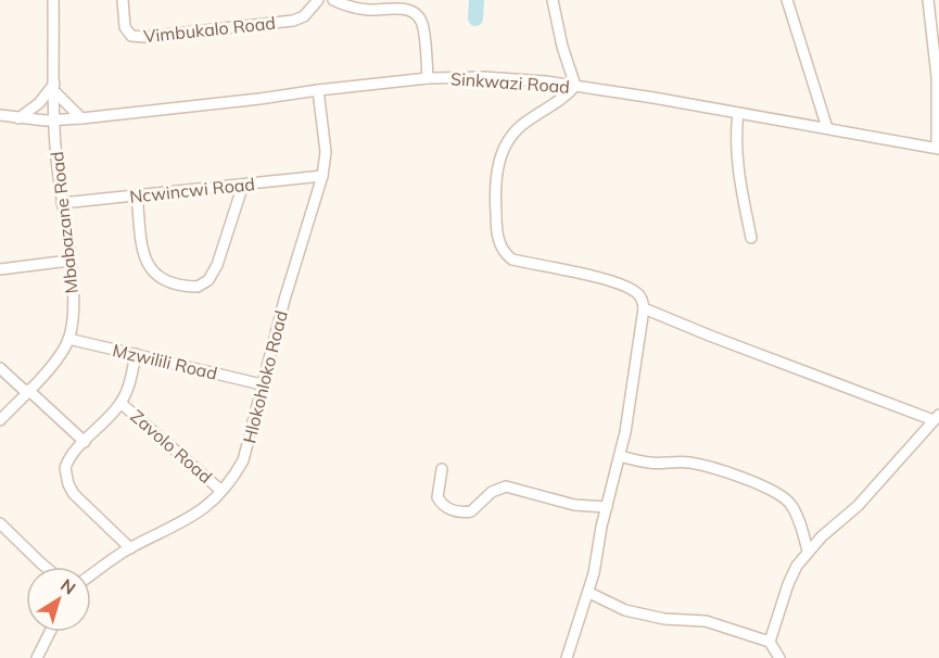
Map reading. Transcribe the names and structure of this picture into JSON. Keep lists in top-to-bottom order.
{
  "streets": {
    "street": [
      "Vimbukalo Road",
      "Sinkwazi Road",
      "Ncwincwi Road",
      "Mbabazane Road",
      "Mzwilili Road",
      "Hlokohloko Road",
      "Zavolo Road"
    ]
  },
  "crossings": [
    ["Sinkwazi Road", "Mbabazane Road"],
    ["Sinkwazi Road", "Hlokohloko Road"],
    ["Ncwincwi Road", "Mbabazane Road"],
    ["Ncwincwi Road", "Hlokohloko Road"],
    ["Mbabazane Road", "Mzwilili Road"],
    ["Mzwilili Road", "Hlokohloko Road"],
    ["Hlokohloko Road", "Zavolo Road"]
  ],
  "north": "top right"
}
